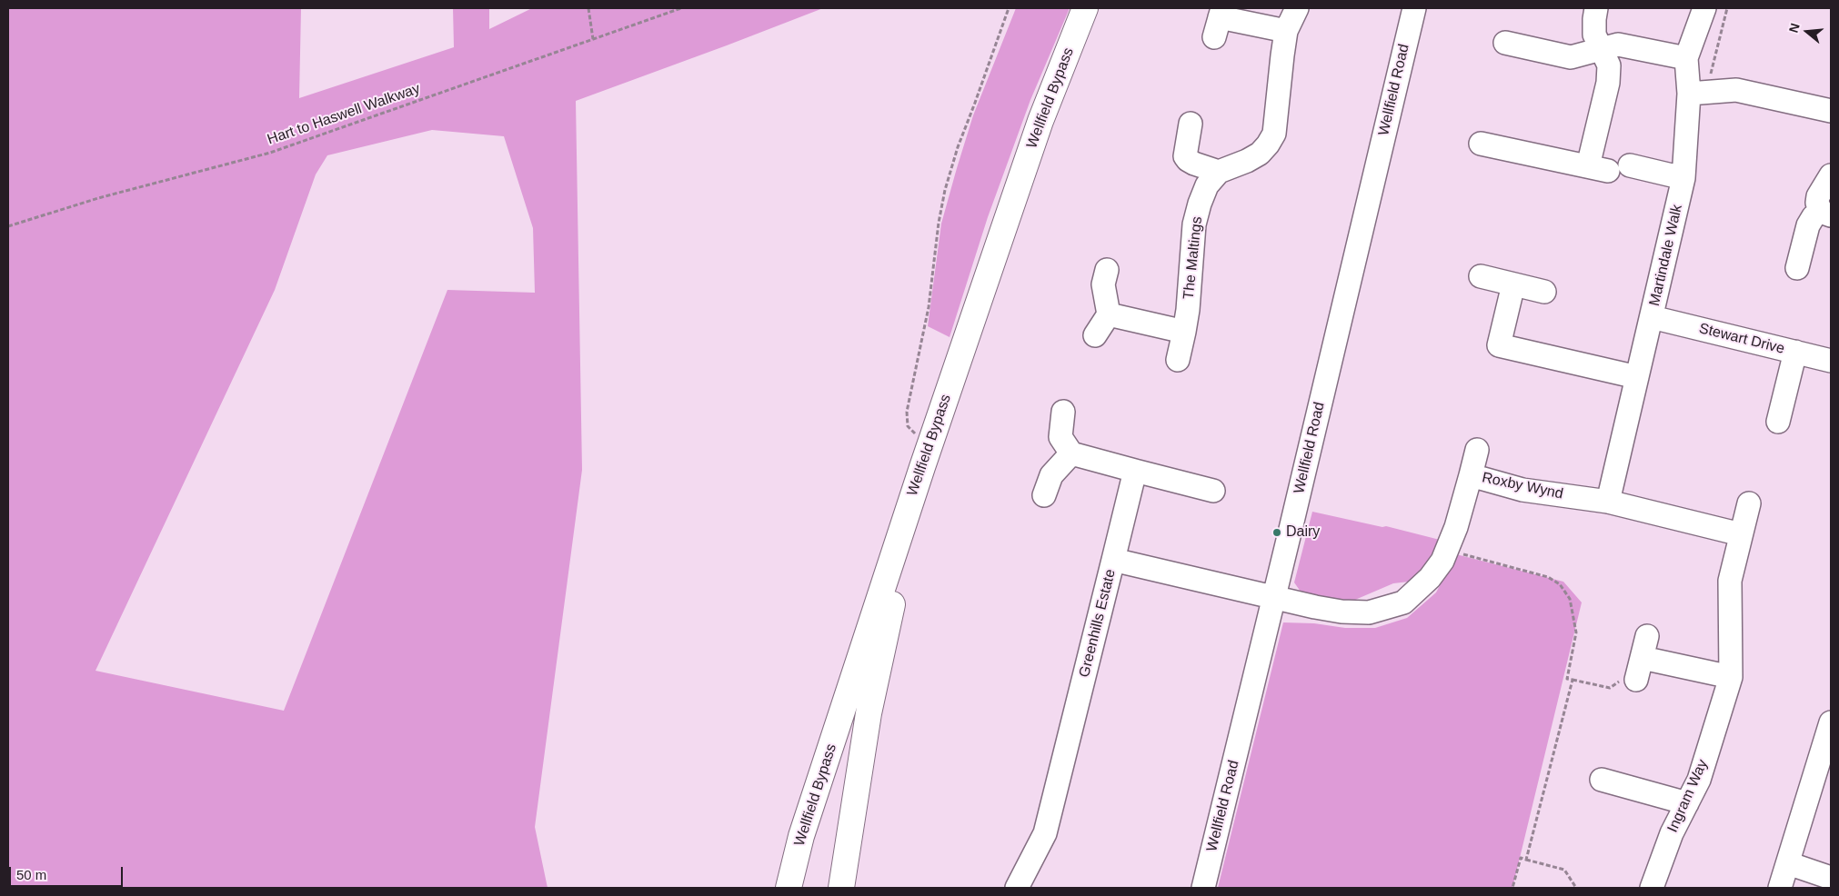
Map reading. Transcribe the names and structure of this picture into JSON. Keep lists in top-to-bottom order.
{
  "streets": {
    "main road": ["Wellfield Bypass"],
    "street": [
      "Wellfield Road",
      "Martindale Walk",
      "The Maltings",
      "Stewart Drive",
      "Roxby Wynd",
      "Greenhills Estate",
      "Ingram Way"
    ],
    "path": ["Hart to Haswell Walkway"]
  },
  "crossings": [
    ["Wellfield Road", "Roxby Wynd"],
    ["Wellfield Road", "Greenhills Estate"],
    ["Martindale Walk", "Stewart Drive"],
    ["Martindale Walk", "Roxby Wynd"],
    ["Roxby Wynd", "Greenhills Estate"],
    ["Roxby Wynd", "Ingram Way"]
  ],
  "places": ["Dairy"],
  "scale_bar": "50 m",
  "north": "left"
}
